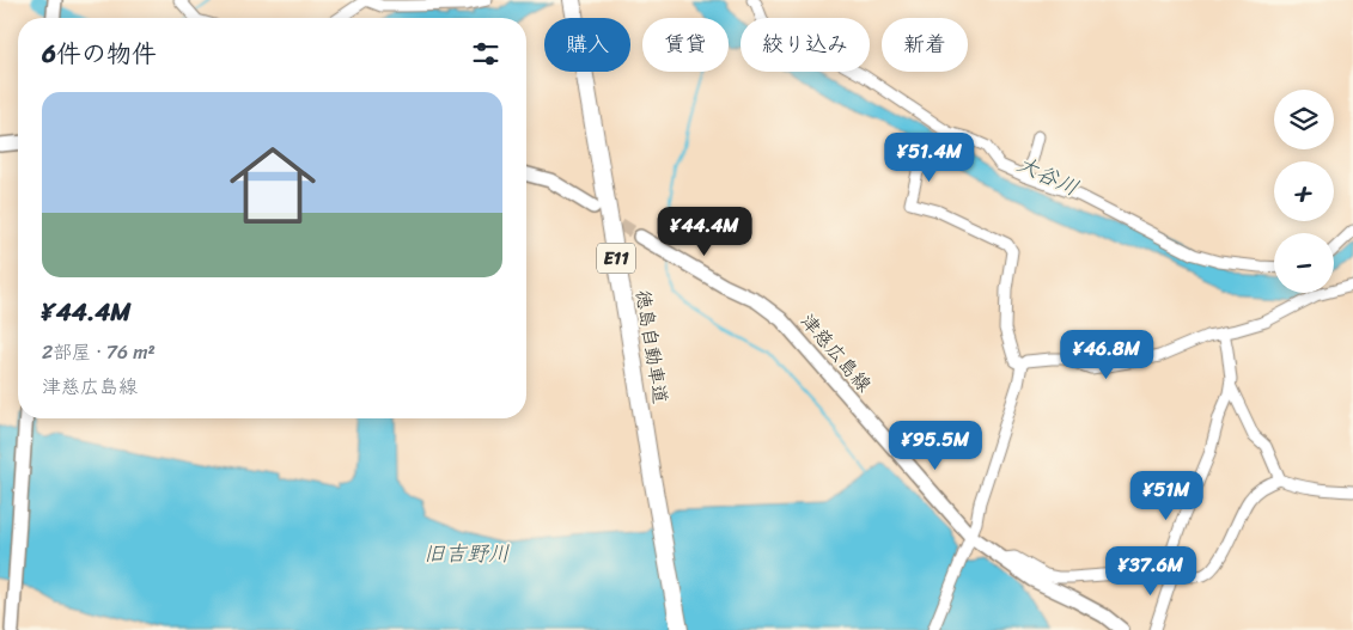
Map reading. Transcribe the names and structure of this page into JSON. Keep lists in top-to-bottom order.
{
  "streets": {
    "highway": ["E11", "徳島自動車道"],
    "main road": ["津慈広島線"]
  },
  "water": ["大谷川", "旧吉野川"],
  "page": {
    "chip": [
      "購入",
      "賃貸",
      "絞り込み",
      "新着"
    ],
    "heading": "6件の物件",
    "map_buttons": ["+", "−"],
    "list": [
      {
        "name": "¥44.4M",
        "note": "2部屋 · 76 m² · 津慈広島線"
      }
    ],
    "price": [
      "¥51.4M",
      "¥44.4M",
      "¥46.8M",
      "¥95.5M",
      "¥51M",
      "¥37.6M"
    ]
  }
}
